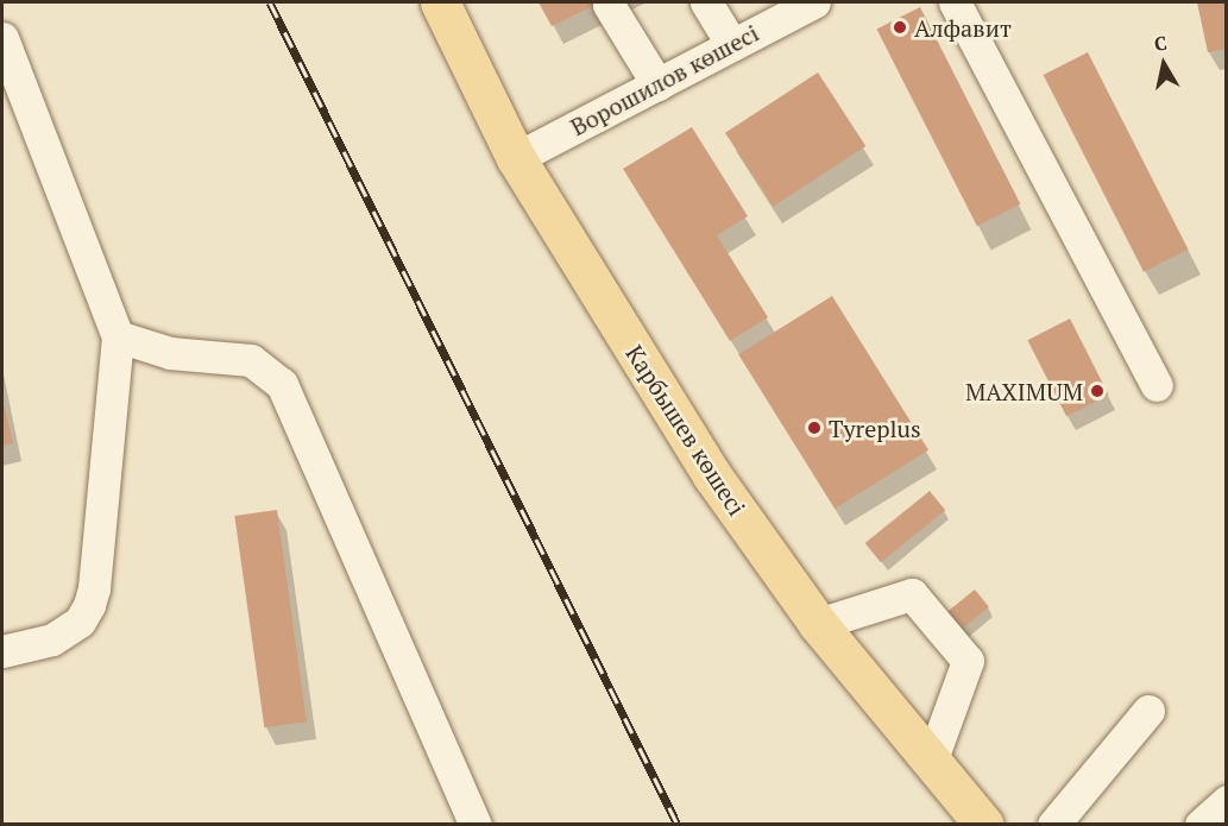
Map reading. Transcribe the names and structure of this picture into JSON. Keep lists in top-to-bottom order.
{
  "streets": {
    "main road": ["Карбышев көшесі"],
    "street": ["Ворошилов көшесі"]
  },
  "crossings": [
    ["Ворошилов көшесі", "Карбышев көшесі"]
  ],
  "places": ["Алфавит", "MAXIMUM", "Tyreplus"],
  "north": "top"
}
